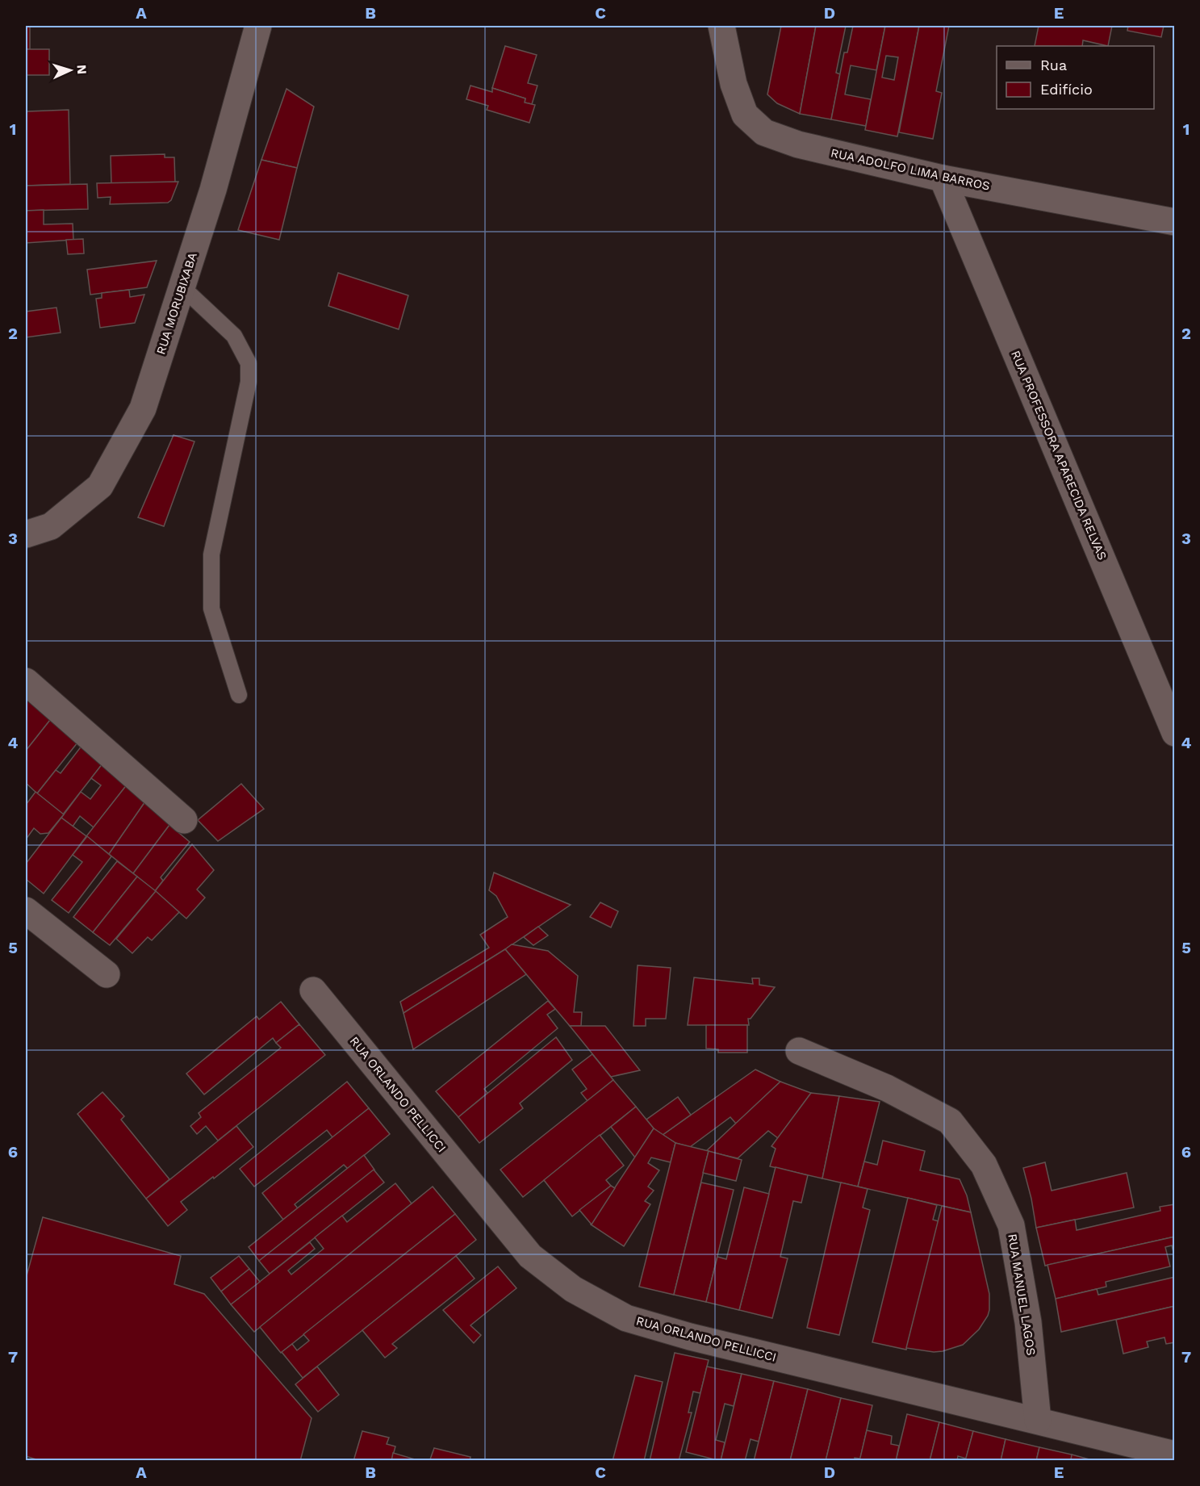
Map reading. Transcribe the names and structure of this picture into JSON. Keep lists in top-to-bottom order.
{
  "streets": {
    "street": [
      "RUA ADOLFO LIMA BARROS",
      "RUA MORUBIXABA",
      "RUA PROFESSORA APARECIDA RELVAS",
      "RUA ORLANDO PELLICCI",
      "RUA MANUEL LAGOS"
    ]
  },
  "crossings": [
    ["RUA ADOLFO LIMA BARROS", "RUA PROFESSORA APARECIDA RELVAS"],
    ["RUA ORLANDO PELLICCI", "RUA MANUEL LAGOS"]
  ],
  "legend": ["Rua", "Edifício"],
  "north": "right",
  "grid": {
    "columns": [
      "A",
      "B",
      "C",
      "D",
      "E"
    ],
    "rows": [
      "1",
      "2",
      "3",
      "4",
      "5",
      "6",
      "7"
    ]
  }
}
